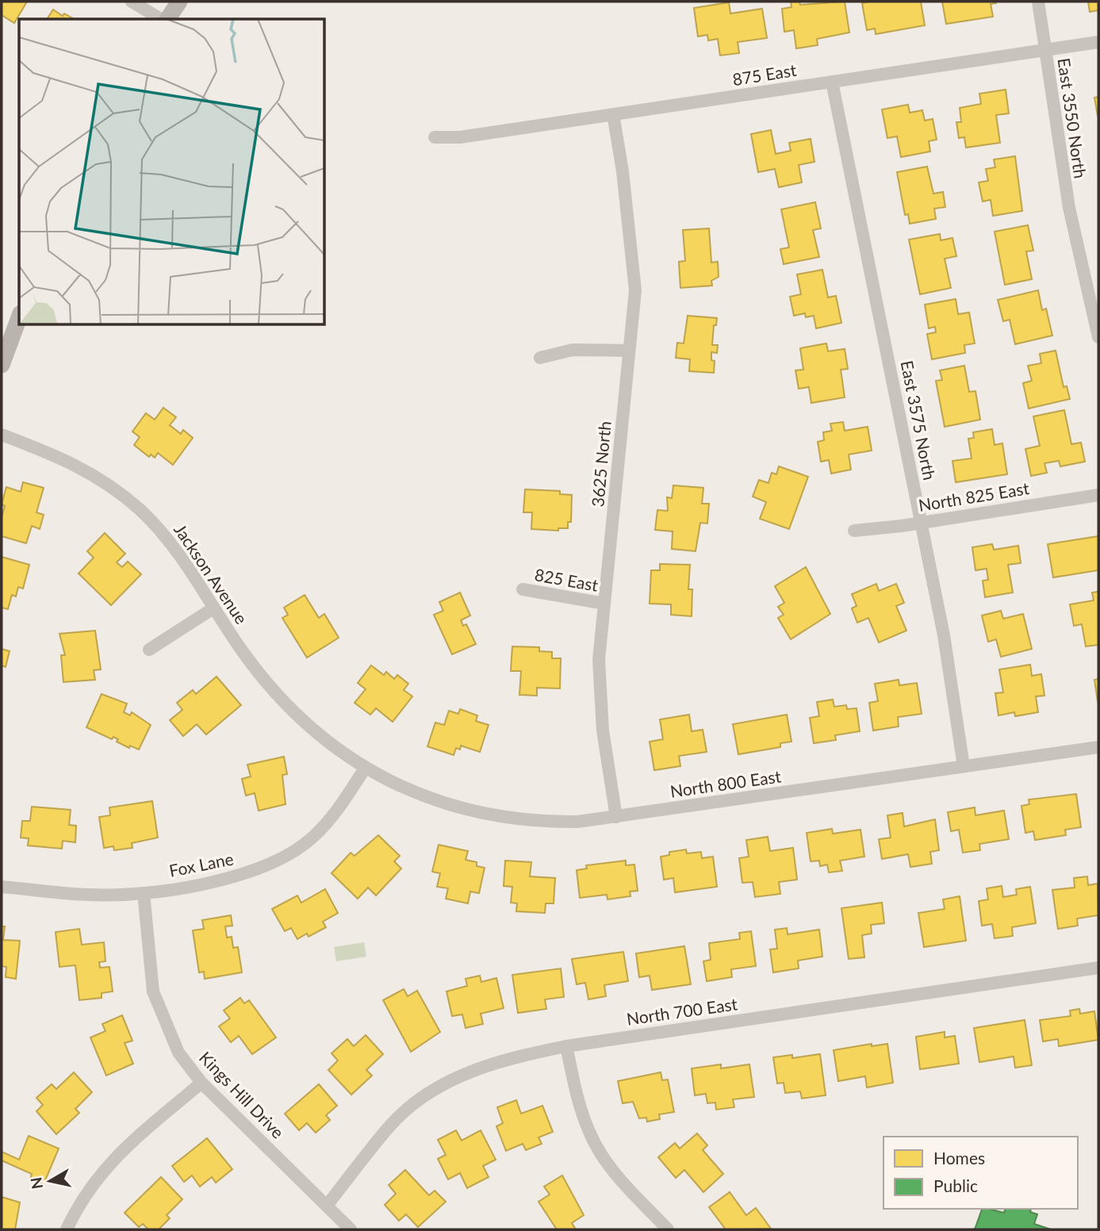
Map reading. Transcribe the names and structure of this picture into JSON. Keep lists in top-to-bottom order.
{
  "streets": {
    "street": [
      "875 East",
      "East 3550 North",
      "East 3575 North",
      "3625 North",
      "North 825 East",
      "Jackson Avenue",
      "825 East",
      "North 800 East",
      "Fox Lane",
      "North 700 East",
      "Kings Hill Drive"
    ]
  },
  "crossings": [
    ["875 East", "East 3550 North"],
    ["875 East", "East 3575 North"],
    ["875 East", "3625 North"],
    ["East 3575 North", "North 825 East"],
    ["East 3575 North", "North 800 East"],
    ["3625 North", "825 East"],
    ["3625 North", "North 800 East"],
    ["Jackson Avenue", "North 800 East"],
    ["Jackson Avenue", "Fox Lane"],
    ["North 800 East", "Fox Lane"],
    ["Fox Lane", "Kings Hill Drive"],
    ["North 700 East", "Kings Hill Drive"]
  ],
  "legend": ["Homes", "Public"],
  "north": "left"
}
